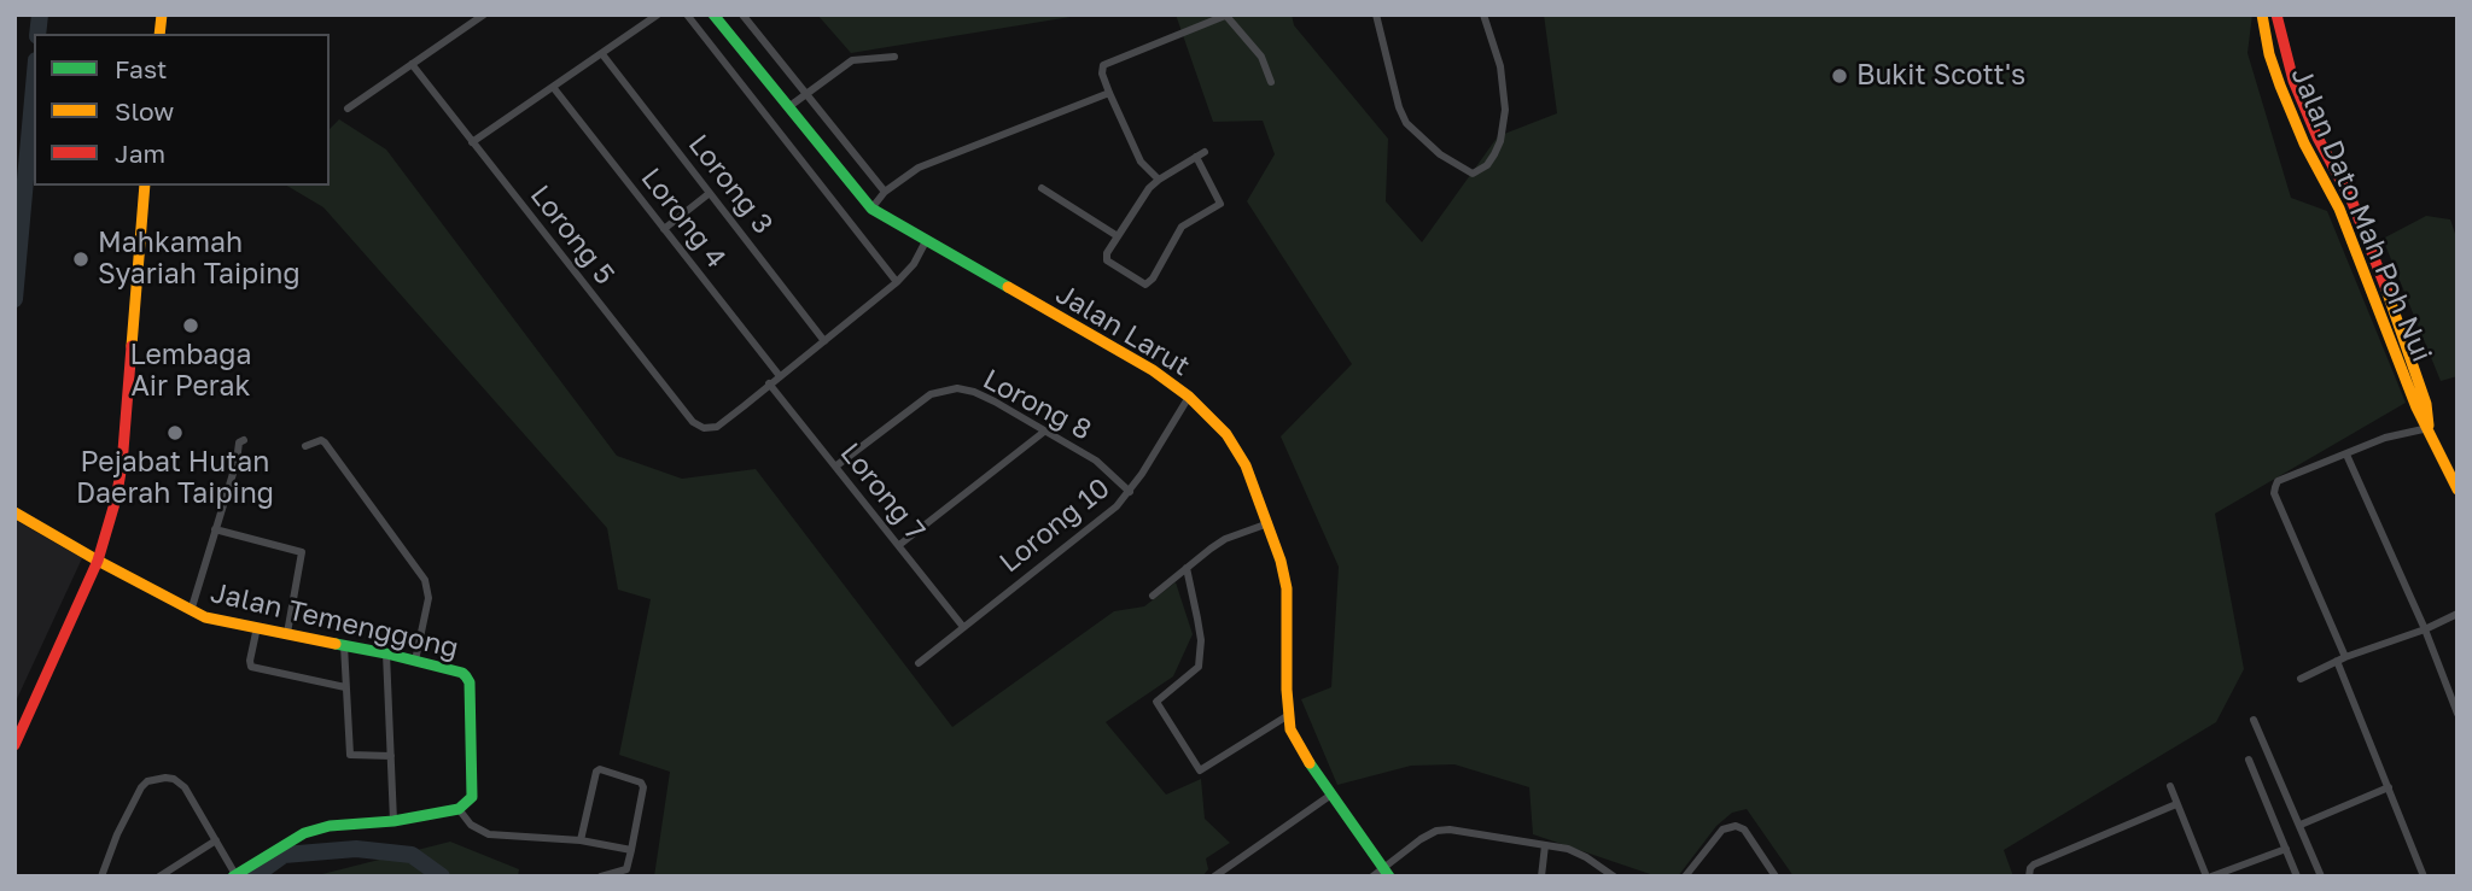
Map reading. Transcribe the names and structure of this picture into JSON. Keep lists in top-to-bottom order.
{
  "streets": {
    "street": [
      "Lorong 3",
      "Jalan Dato Mah Poh Nui",
      "Lorong 4",
      "Lorong 5",
      "Jalan Larut",
      "Lorong 8",
      "Lorong 7",
      "Lorong 10",
      "Jalan Temenggong"
    ]
  },
  "crossings": [
    ["Lorong 5", "Lorong 7"],
    ["Jalan Larut", "Lorong 10"],
    ["Lorong 8", "Lorong 7"],
    ["Lorong 8", "Lorong 10"],
    ["Lorong 7", "Lorong 10"]
  ],
  "places": [
    "Bukit Scott's",
    "Mahkamah Syariah Taiping",
    "Lembaga Air Perak",
    "Pejabat Hutan Daerah Taiping"
  ],
  "legend": ["Fast", "Slow", "Jam"]
}
